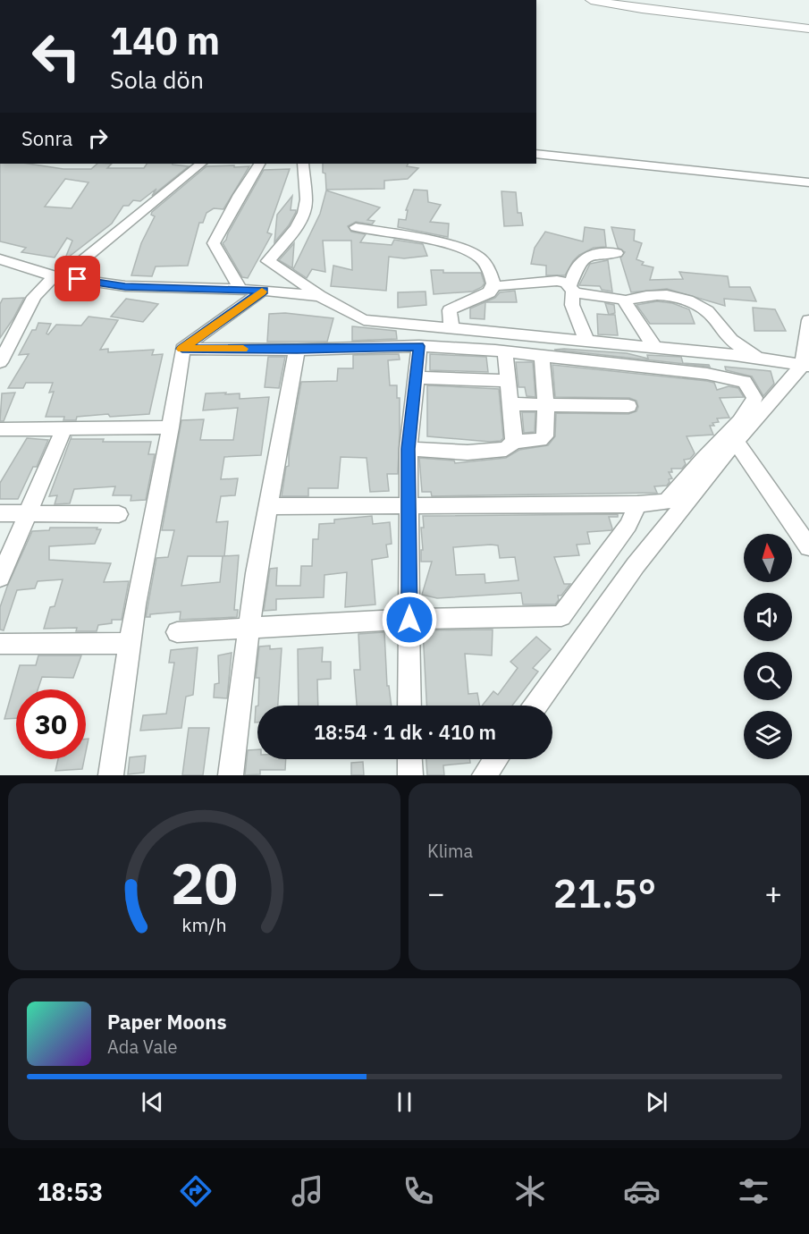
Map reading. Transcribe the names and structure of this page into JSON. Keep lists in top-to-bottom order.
{
  "north": "top",
  "page": {
    "turn": ["140 m", "Sola dön"],
    "then": "Sonra",
    "limit": "30",
    "trip": "18:54 · 1 dk · 410 m",
    "tile": "Klima",
    "heat": ["−", "21.5°", "+"],
    "song": ["Paper Moons", "Ada Vale"],
    "tabs": "18:53",
    "gauge": ["20", "km/h"]
  }
}
